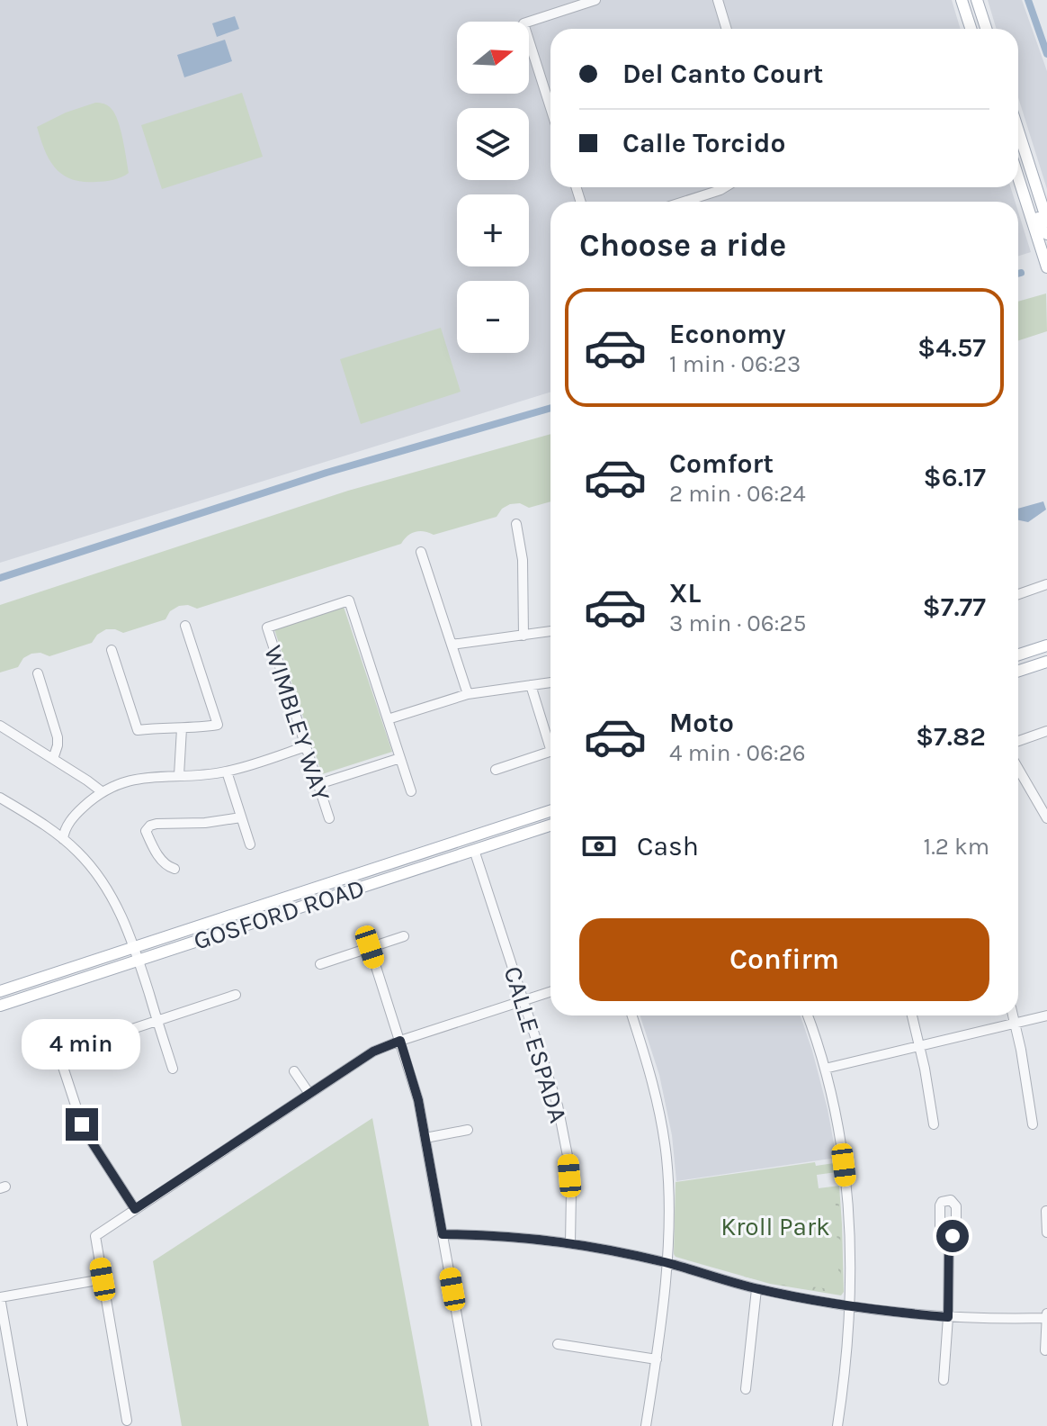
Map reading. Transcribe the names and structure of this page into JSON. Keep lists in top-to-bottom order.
{
  "streets": {
    "main road": ["GOSFORD ROAD"],
    "street": ["WIMBLEY WAY", "CALLE ESPADA"]
  },
  "crossings": [
    ["GOSFORD ROAD", "CALLE ESPADA"]
  ],
  "parks": ["Kroll Park"],
  "north": "right",
  "page": {
    "map_buttons": ["+", "−"],
    "banner": ["Del Canto Court", "Calle Torcido"],
    "heading": "Choose a ride",
    "list": [
      {
        "name": "Economy",
        "note": "1 min · 06:23",
        "value": "$4.57"
      },
      {
        "name": "Comfort",
        "note": "2 min · 06:24",
        "value": "$6.17"
      },
      {
        "name": "XL",
        "note": "3 min · 06:25",
        "value": "$7.77"
      },
      {
        "name": "Moto",
        "note": "4 min · 06:26",
        "value": "$7.82"
      }
    ],
    "pay": ["Cash", "1.2 km"],
    "buttons": "Confirm",
    "bubble": "4 min"
  }
}
